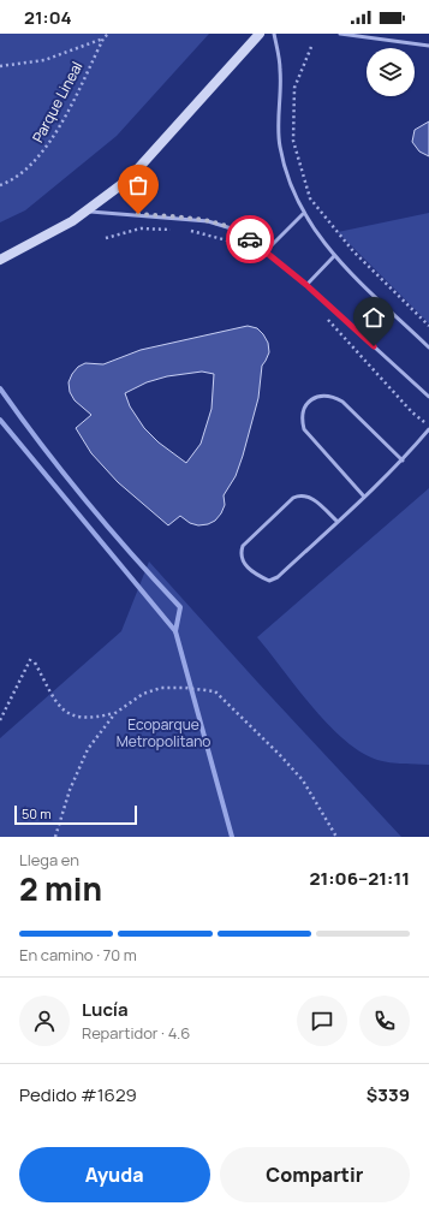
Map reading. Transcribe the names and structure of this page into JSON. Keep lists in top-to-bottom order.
{
  "streets": {
    "path": ["Parque Lineal"]
  },
  "parks": ["Ecoparque Metropolitano"],
  "scale_bar": "50 m",
  "page": {
    "status": "21:04",
    "scale": "50 m",
    "heading": ["2 min", "Llega en", "21:06–21:11"],
    "panel": [
      "Lucía",
      "Repartidor · 4.6",
      "Pedido #1629",
      "$339"
    ],
    "bar": "En camino · 70 m",
    "buttons": ["Ayuda", "Compartir"]
  }
}
